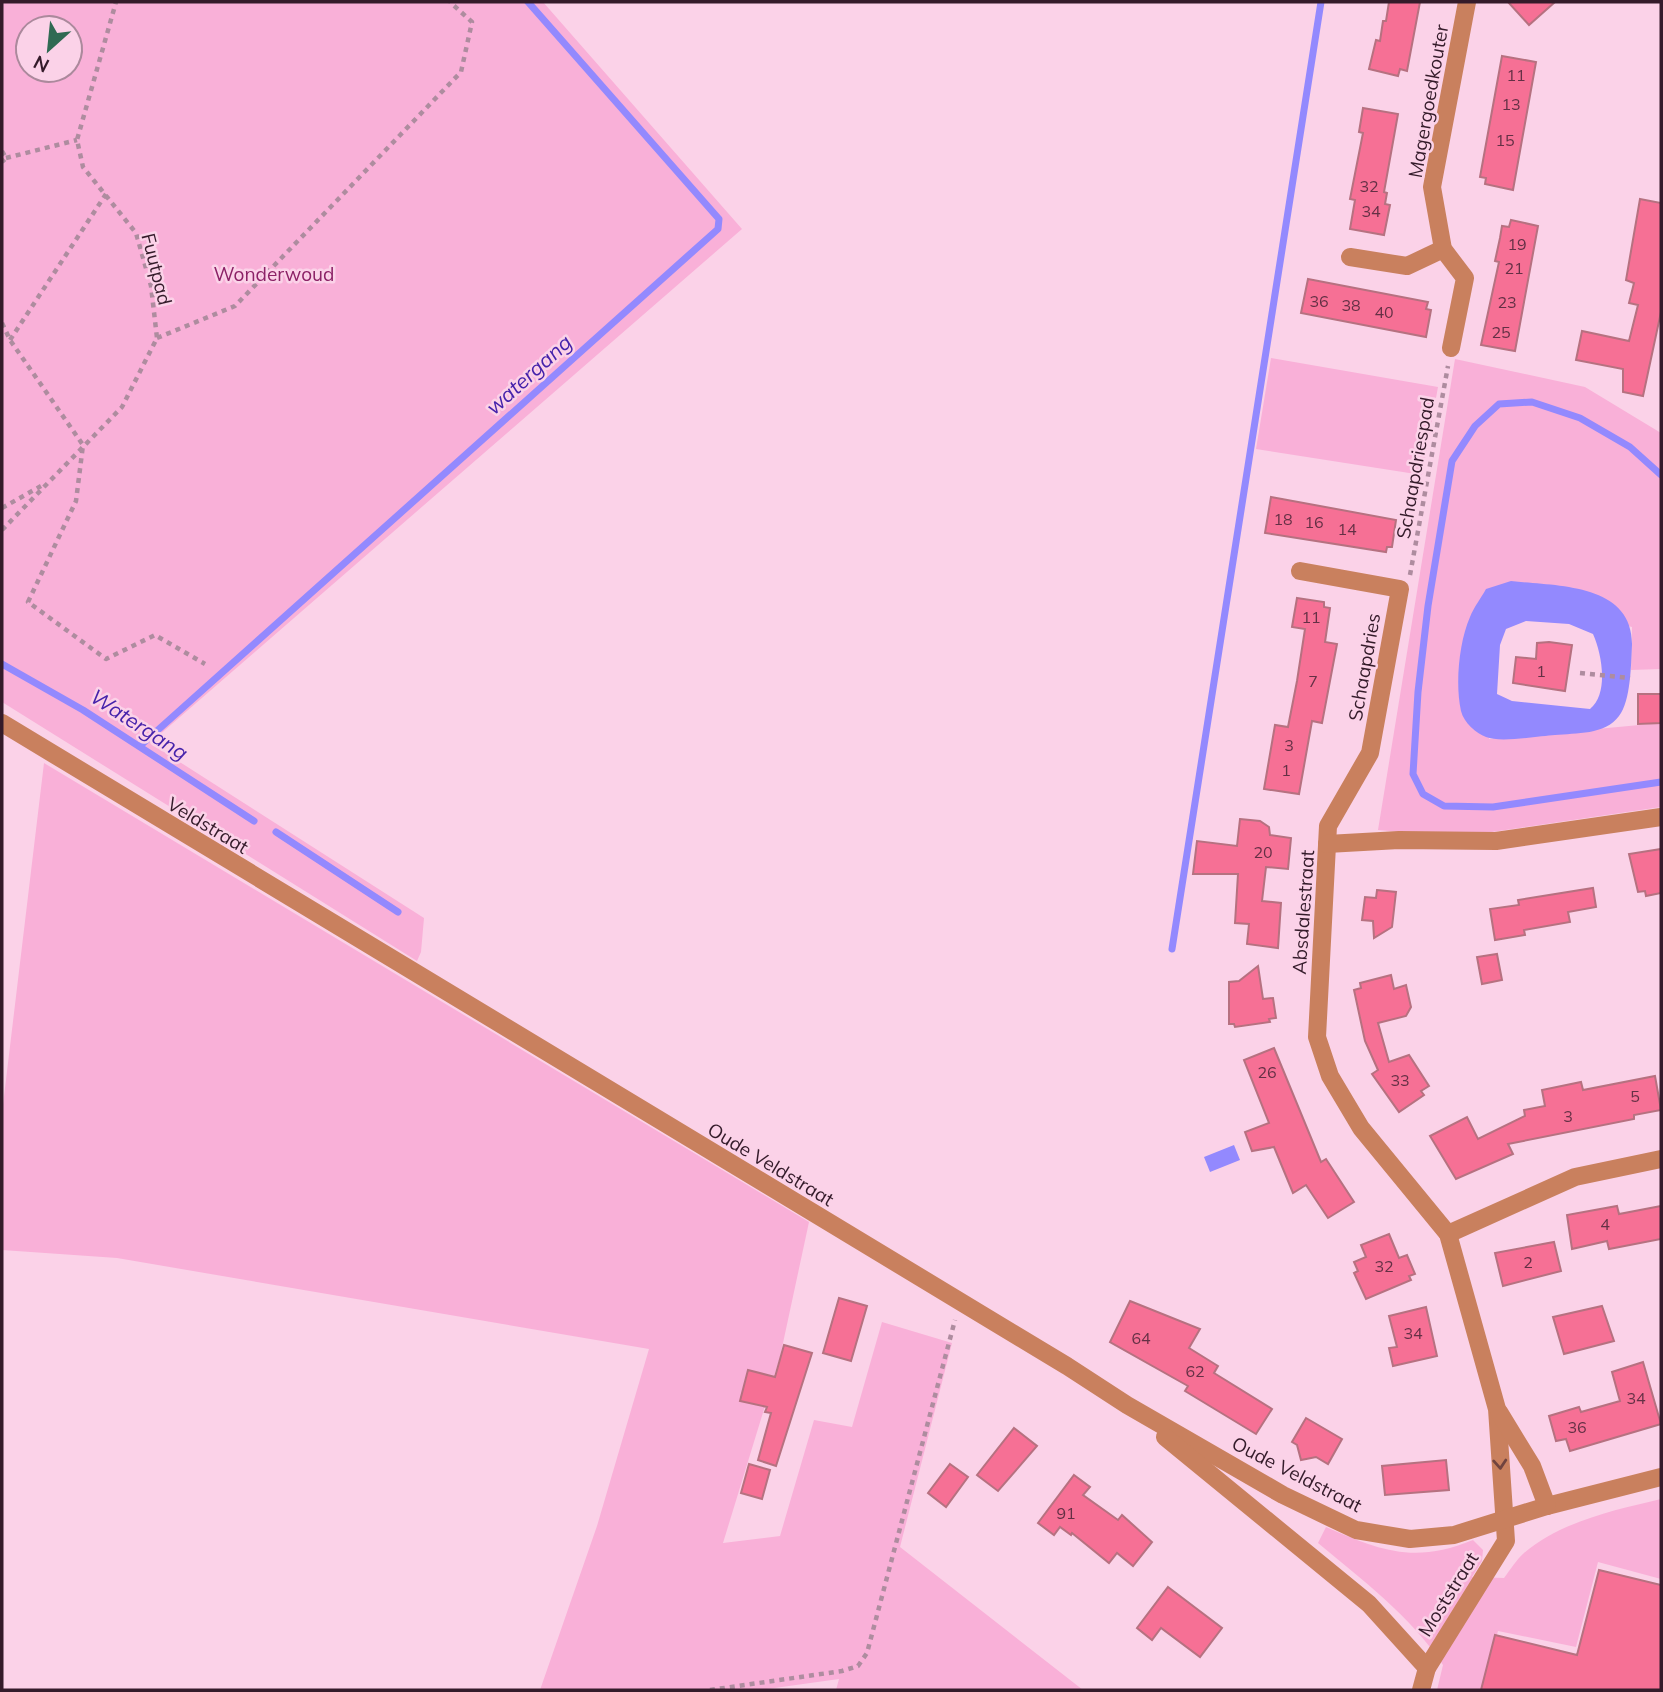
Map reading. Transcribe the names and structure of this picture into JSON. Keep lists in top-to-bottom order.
{
  "streets": {
    "street": [
      "Magergoedkouter",
      "Schaapdries",
      "Veldstraat",
      "Absdalestraat",
      "Oude Veldstraat",
      "Moststraat"
    ],
    "path": ["Fuutpad", "Schaapdriespad"]
  },
  "crossings": [
    ["Magergoedkouter", "Schaapdriespad"],
    ["Schaapdriespad", "Schaapdries"],
    ["Schaapdries", "Absdalestraat"],
    ["Veldstraat", "Oude Veldstraat"],
    ["Absdalestraat", "Oude Veldstraat"],
    ["Absdalestraat", "Moststraat"],
    ["Oude Veldstraat", "Moststraat"]
  ],
  "water": ["watergang", "Watergang"],
  "parks": ["Wonderwoud"],
  "house_numbers": [
    "11",
    "13",
    "15",
    "32",
    "34",
    "19",
    "21",
    "36",
    "23",
    "38",
    "40",
    "25",
    "18",
    "16",
    "14",
    "11",
    "1",
    "7",
    "3",
    "1",
    "20",
    "26",
    "33",
    "5",
    "3",
    "4",
    "2",
    "32",
    "34",
    "64",
    "62",
    "34",
    "36",
    "91"
  ],
  "north": "bottom left"
}
